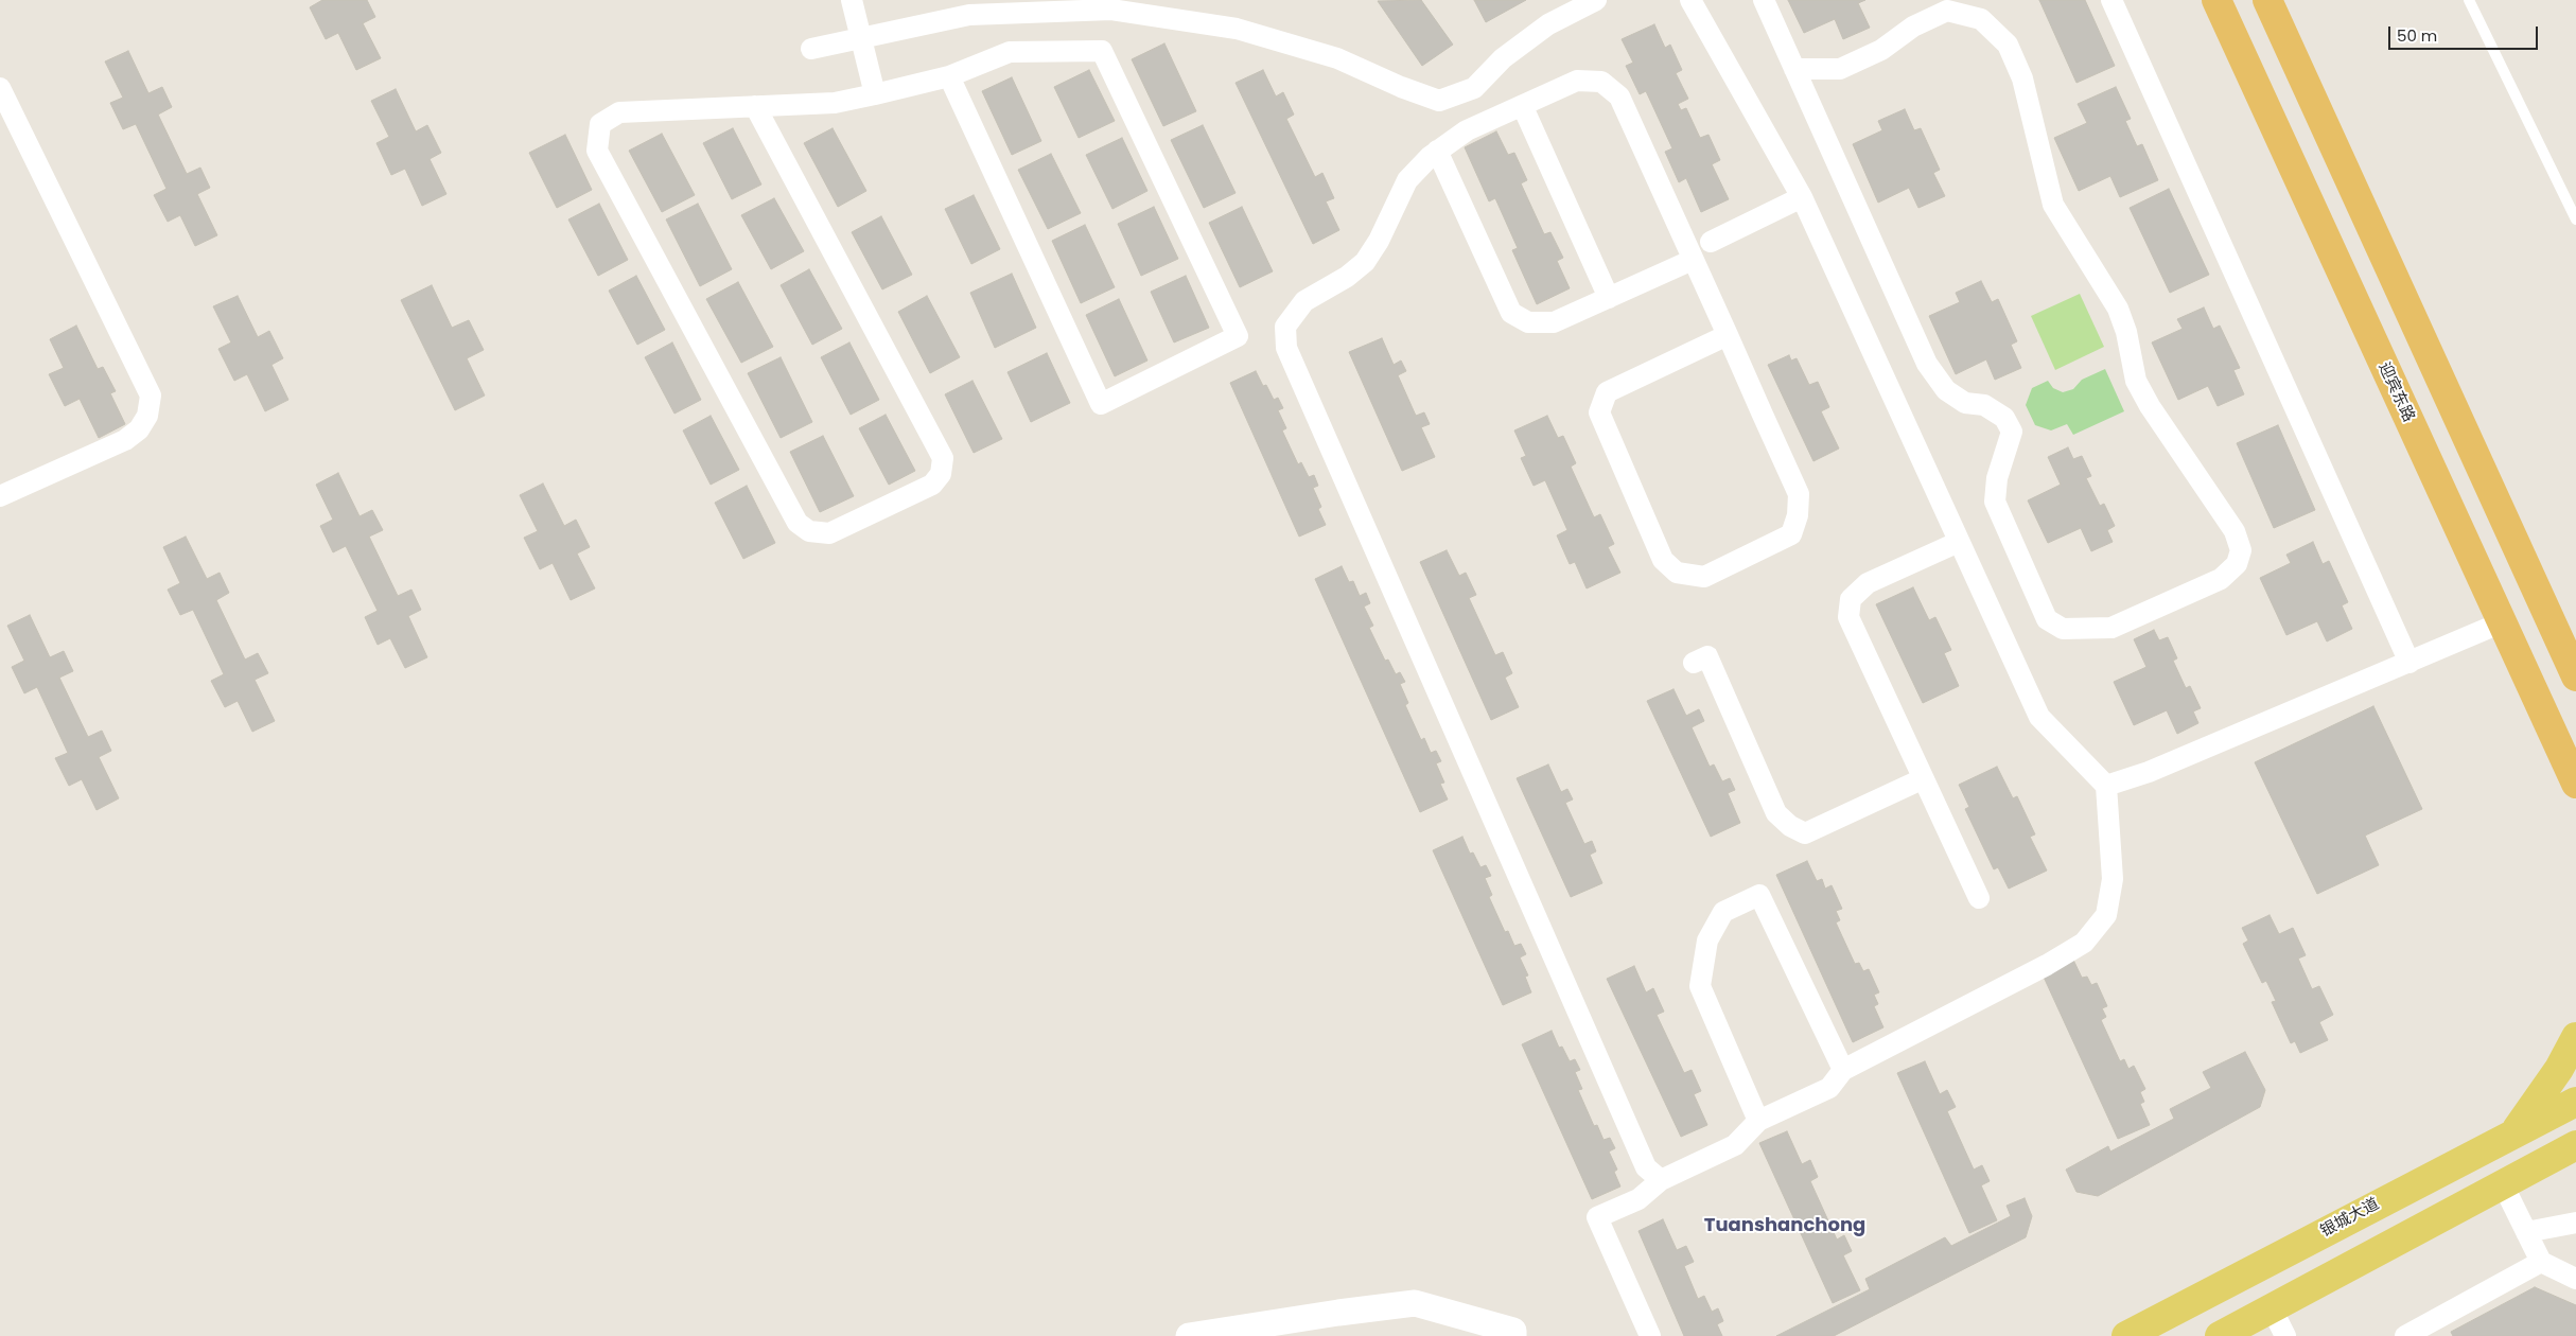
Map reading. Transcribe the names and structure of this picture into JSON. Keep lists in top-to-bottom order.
{
  "streets": {
    "highway": ["迎宾东路"],
    "main road": ["银城大道"]
  },
  "districts": ["Tuanshanchong"],
  "scale_bar": "50 m"
}
